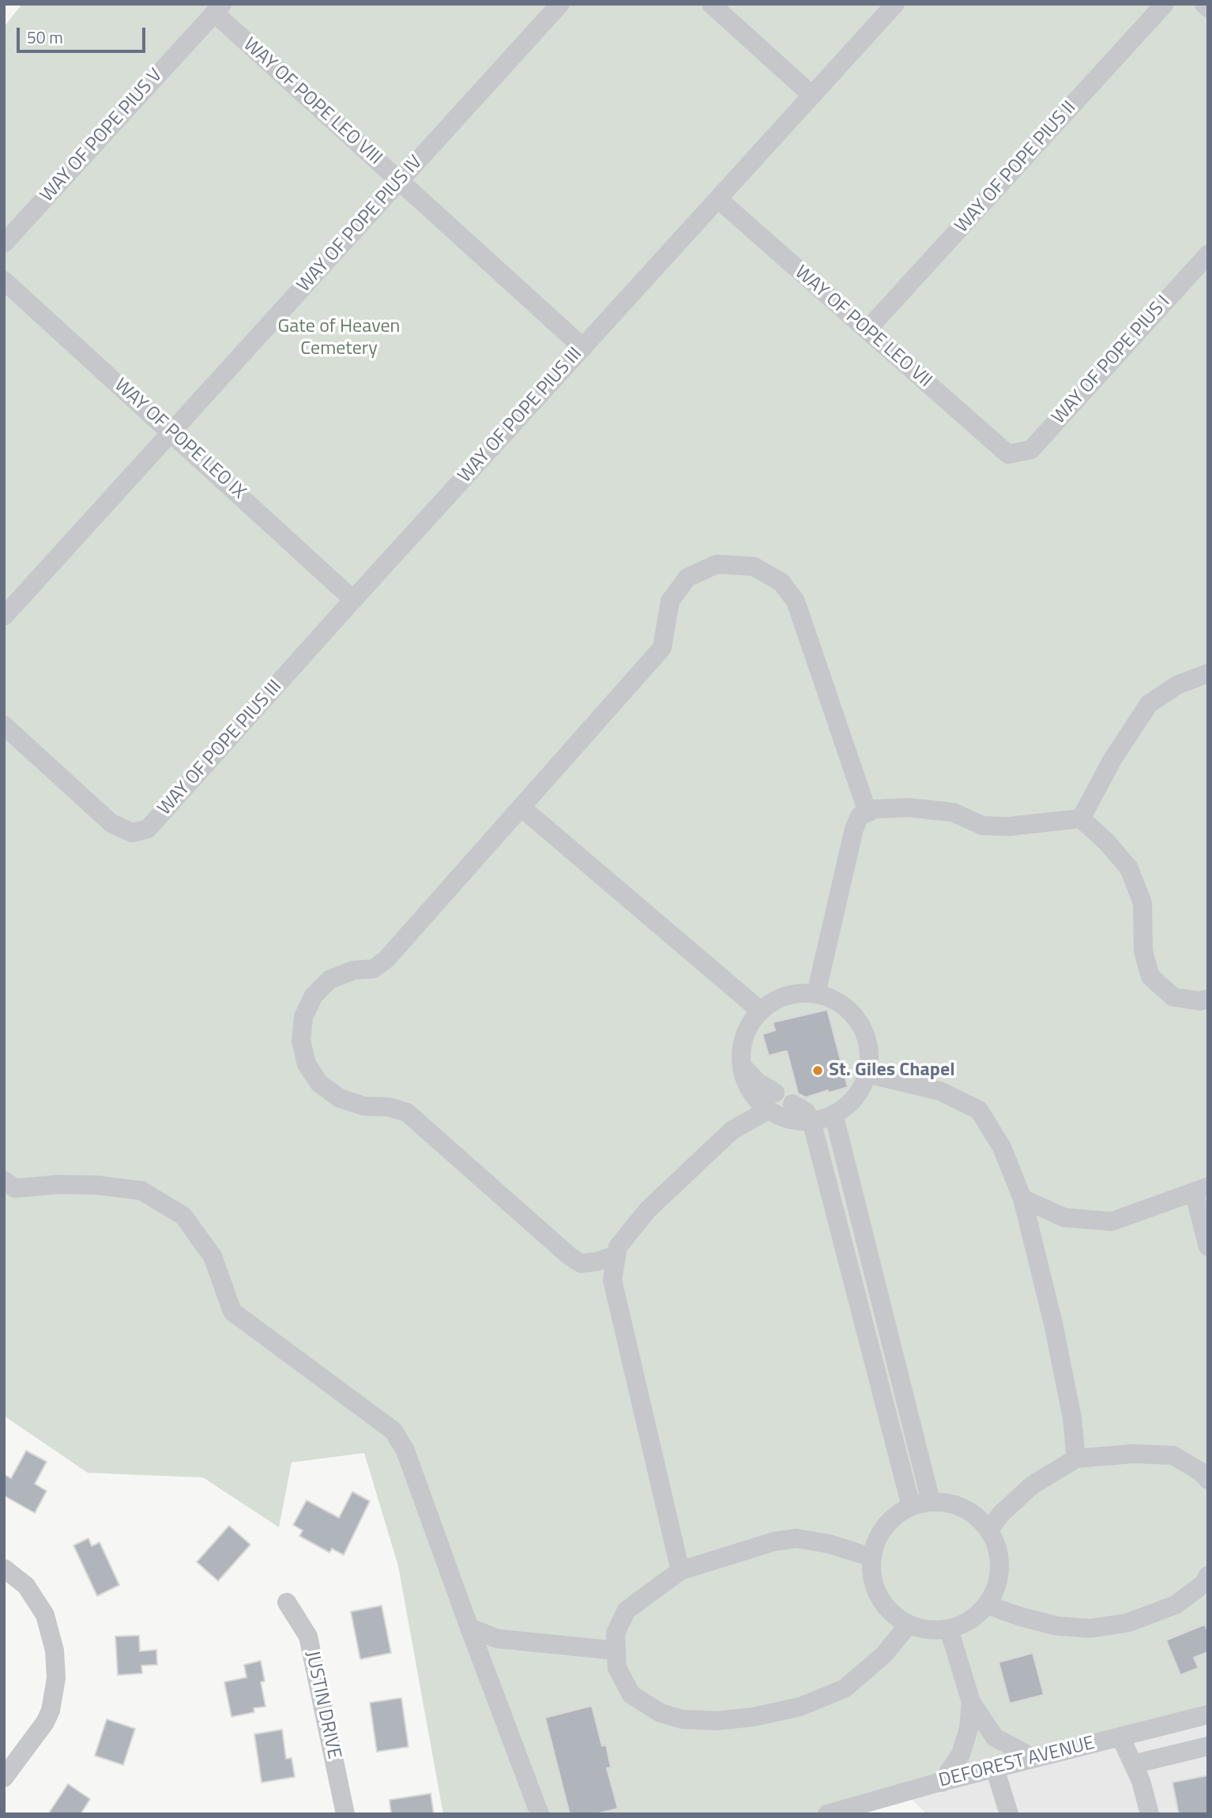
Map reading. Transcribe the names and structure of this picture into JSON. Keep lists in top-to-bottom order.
{
  "streets": {
    "street": [
      "WAY OF POPE LEO VIII",
      "WAY OF POPE PIUS V",
      "WAY OF POPE PIUS II",
      "WAY OF POPE PIUS IV",
      "WAY OF POPE LEO VII",
      "WAY OF POPE PIUS I",
      "WAY OF POPE PIUS III",
      "WAY OF POPE LEO IX",
      "JUSTIN DRIVE",
      "DEFOREST AVENUE"
    ]
  },
  "crossings": [
    ["WAY OF POPE LEO VIII", "WAY OF POPE PIUS V"],
    ["WAY OF POPE LEO VIII", "WAY OF POPE PIUS IV"],
    ["WAY OF POPE LEO VIII", "WAY OF POPE PIUS III"],
    ["WAY OF POPE PIUS II", "WAY OF POPE LEO VII"],
    ["WAY OF POPE PIUS IV", "WAY OF POPE LEO IX"],
    ["WAY OF POPE LEO VII", "WAY OF POPE PIUS I"],
    ["WAY OF POPE LEO VII", "WAY OF POPE PIUS III"],
    ["WAY OF POPE PIUS III", "WAY OF POPE LEO IX"]
  ],
  "parks": ["Gate of Heaven Cemetery"],
  "places": ["St. Giles Chapel"],
  "scale_bar": "50 m"
}
